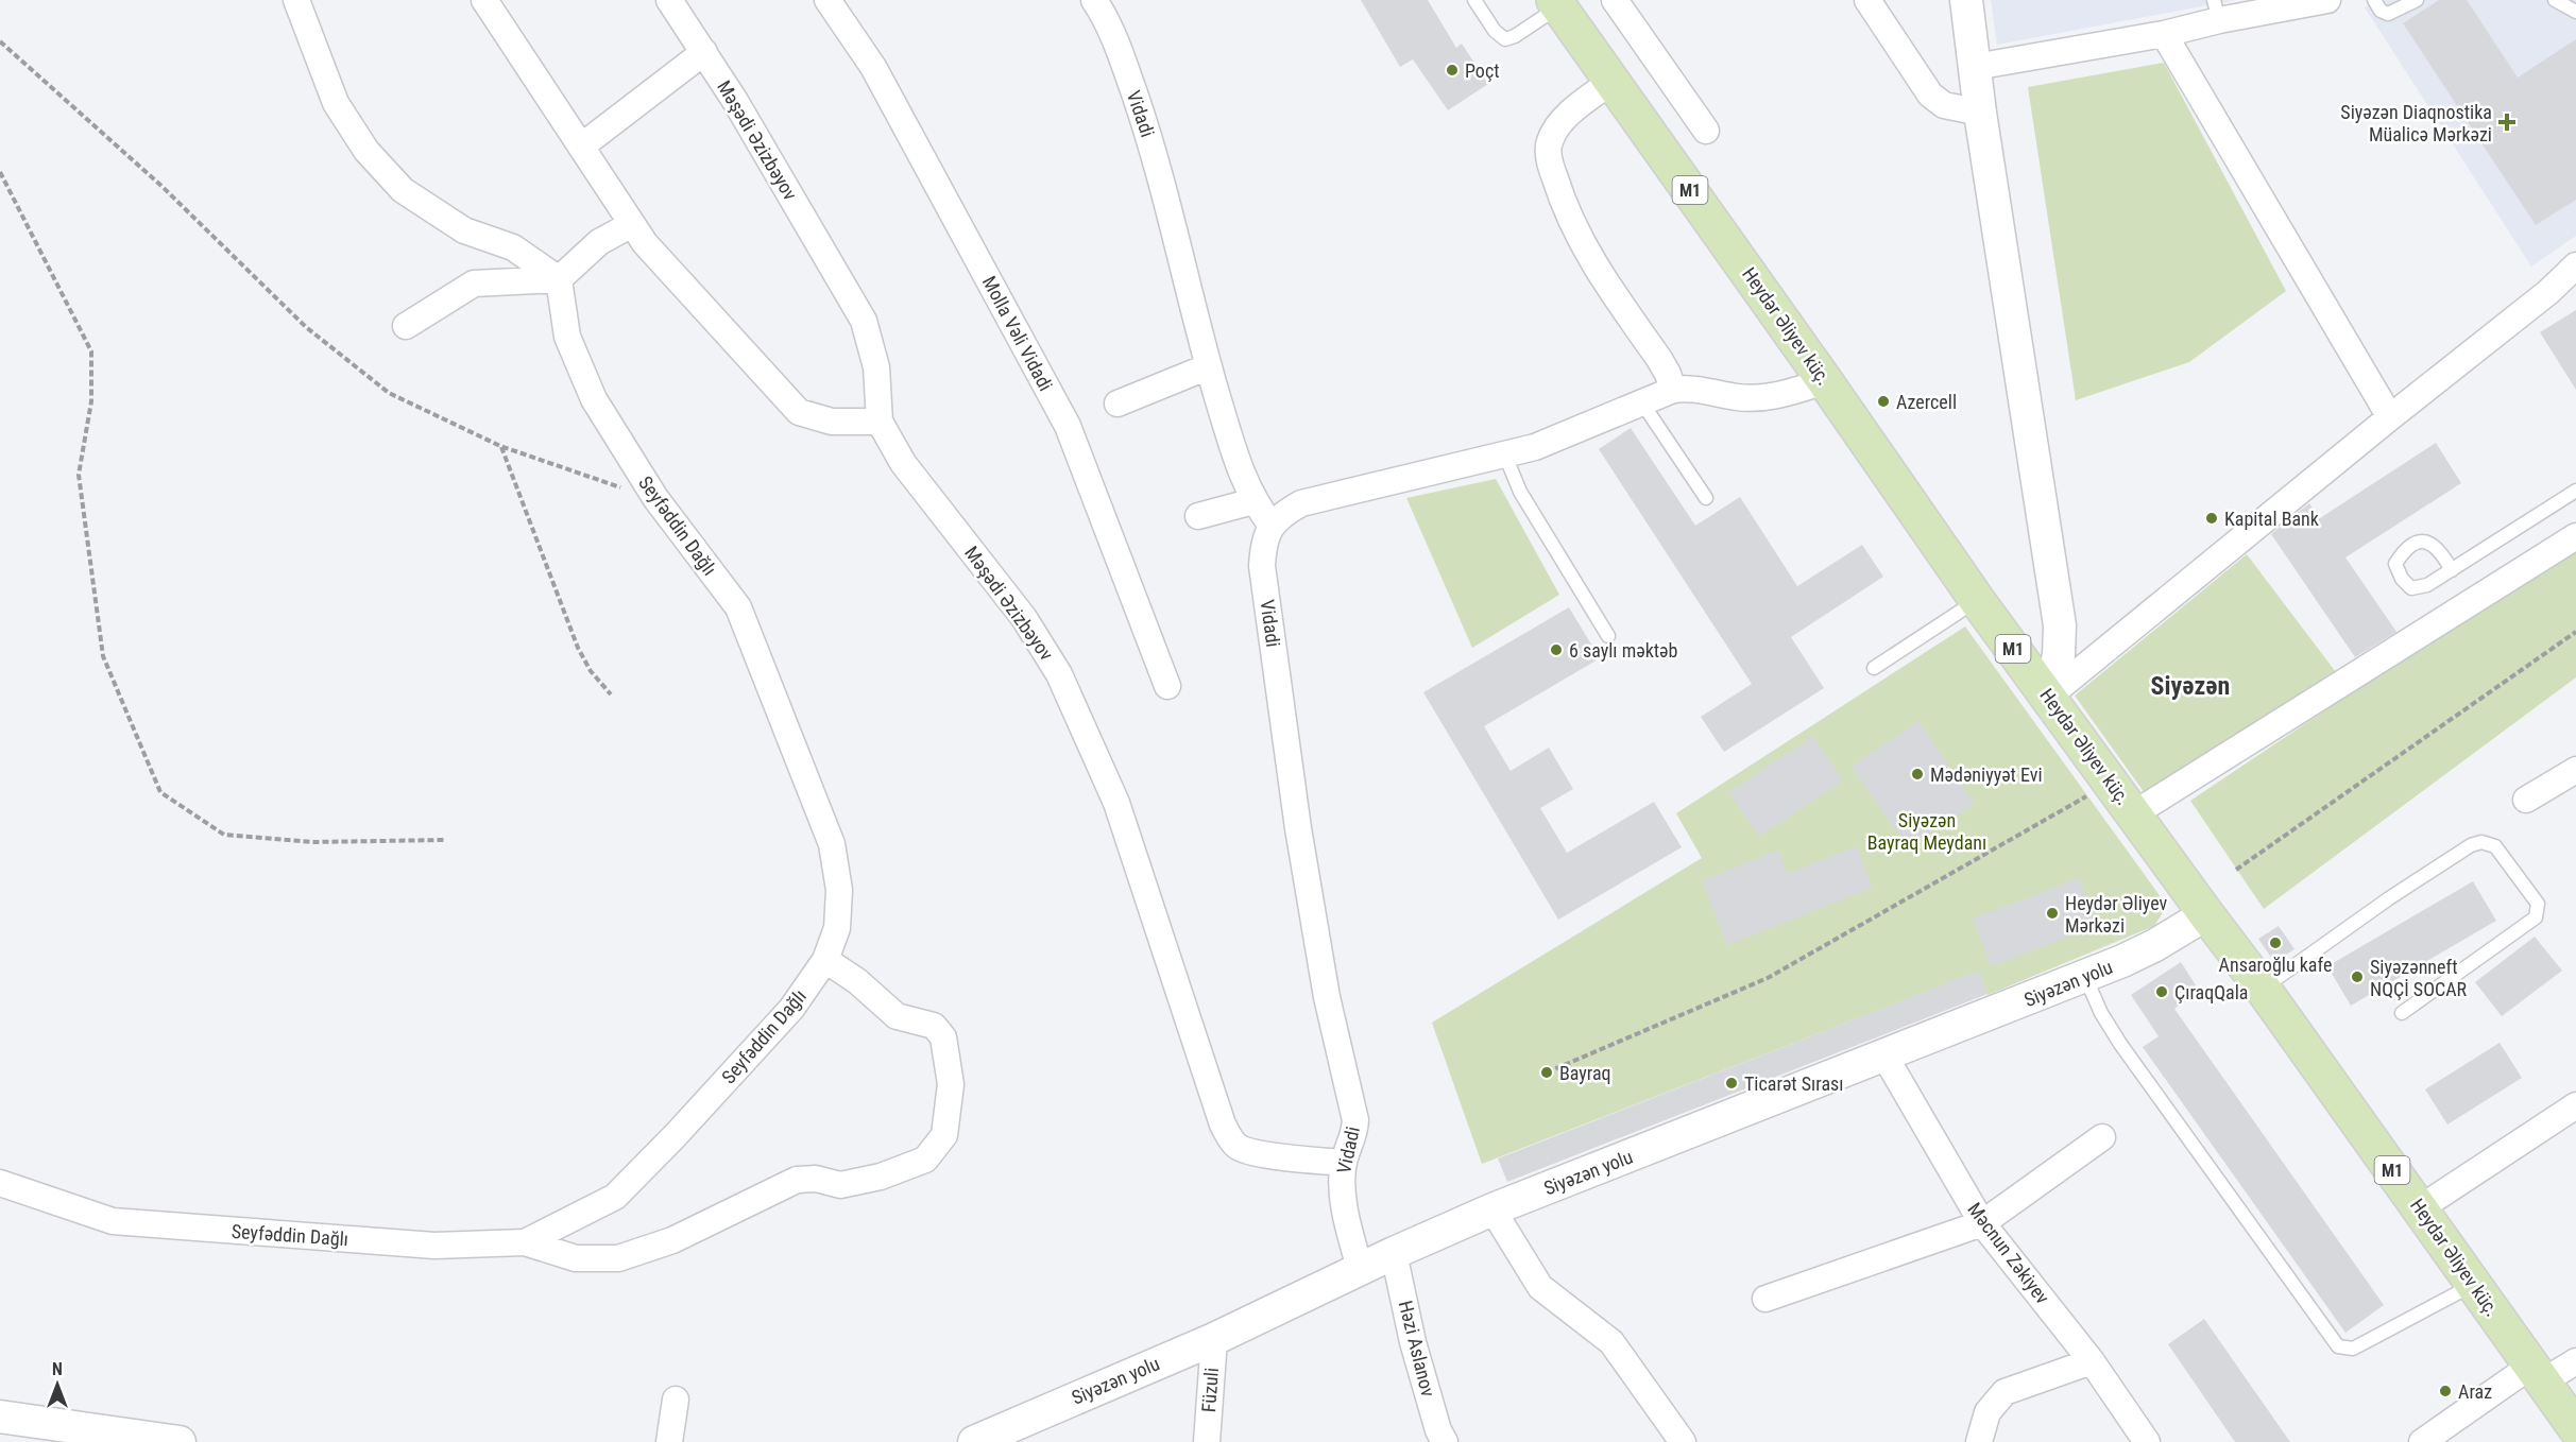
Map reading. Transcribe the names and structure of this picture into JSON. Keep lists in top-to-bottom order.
{
  "streets": {
    "main road": ["M1", "Heydər Əliyev küç."],
    "street": [
      "Vidadi",
      "Məşədi Əzizbəyov",
      "Molla Vəli Vidadi",
      "Seyfəddin Dağlı",
      "Siyəzən yolu",
      "Məcnun Zəkiyev",
      "Həzi Aslanov",
      "Füzuli"
    ]
  },
  "crossings": [
    ["Vidadi", "Məşədi Əzizbəyov"],
    ["Vidadi", "Siyəzən yolu"],
    ["Heydər Əliyev küç.", "Siyəzən yolu"],
    ["Siyəzən yolu", "Məcnun Zəkiyev"],
    ["Siyəzən yolu", "Həzi Aslanov"],
    ["Siyəzən yolu", "Füzuli"]
  ],
  "districts": ["Siyəzən"],
  "parks": ["Siyəzən Bayraq Meydanı"],
  "places": {
    "other": [
      "Poçt",
      "Azercell",
      "Kapital Bank",
      "6 saylı məktəb",
      "Mədəniyyət Evi",
      "Heydər Əliyev Mərkəzi",
      "Ansaroğlu kafe",
      "Siyəzənneft NQÇİ SOCAR",
      "ÇıraqQala",
      "Bayraq",
      "Ticarət Sırası",
      "Araz"
    ],
    "health": ["Siyəzən Diaqnostika Müalicə Mərkəzi"]
  },
  "north": "top"
}
